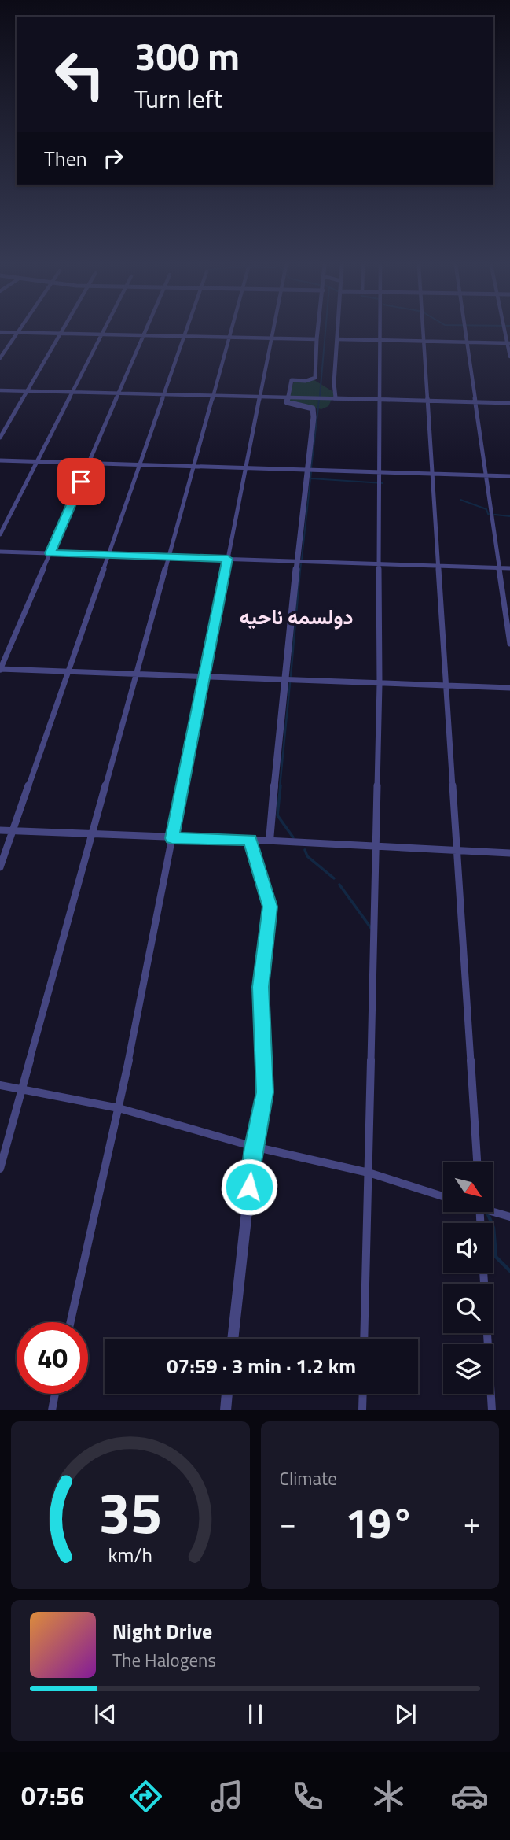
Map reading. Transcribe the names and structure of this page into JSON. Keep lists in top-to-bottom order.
{
  "districts": ["دولسمه ناحیه"],
  "north": "bottom right",
  "page": {
    "turn": ["300 m", "Turn left"],
    "then": "Then",
    "limit": "40",
    "trip": "07:59 · 3 min · 1.2 km",
    "tile": "Climate",
    "heat": ["−", "19°", "+"],
    "song": ["Night Drive", "The Halogens"],
    "tabs": "07:56",
    "gauge": ["35", "km/h"]
  }
}
